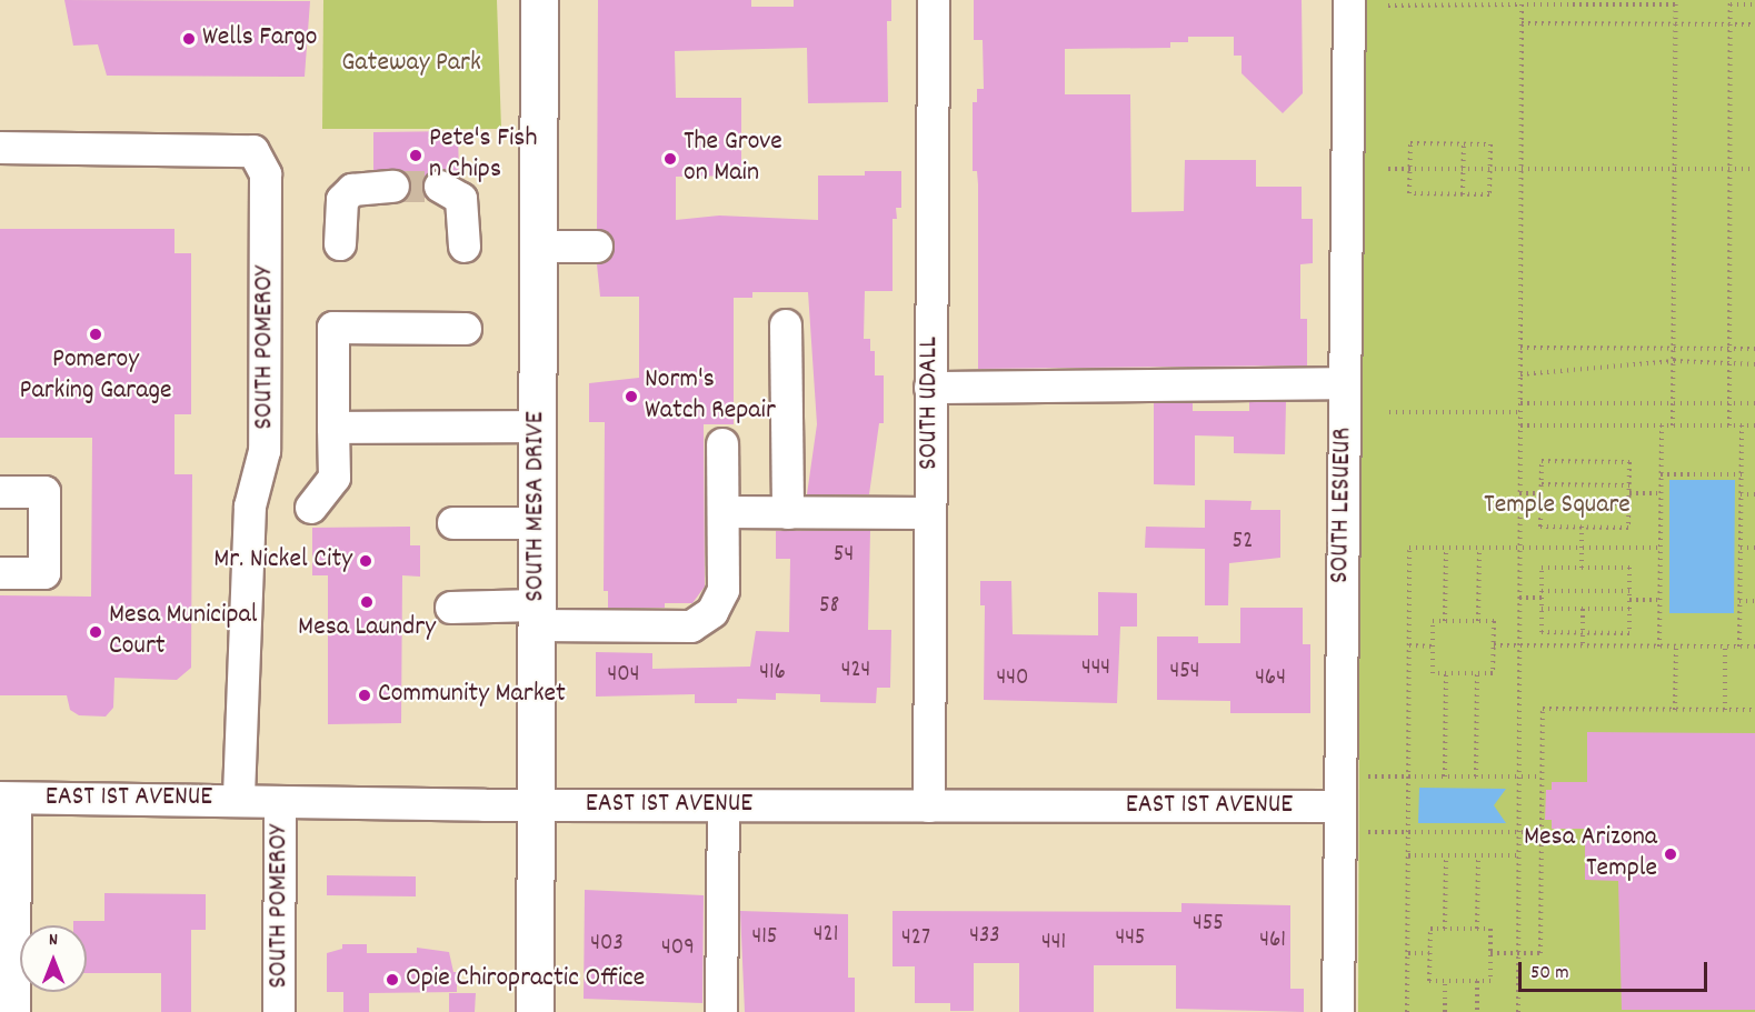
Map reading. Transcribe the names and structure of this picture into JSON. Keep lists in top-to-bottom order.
{
  "streets": {
    "main road": ["SOUTH MESA DRIVE"],
    "street": [
      "SOUTH POMEROY",
      "SOUTH UDALL",
      "SOUTH LESUEUR",
      "EAST 1ST AVENUE"
    ]
  },
  "crossings": [
    ["SOUTH POMEROY", "EAST 1ST AVENUE"],
    ["SOUTH UDALL", "EAST 1ST AVENUE"],
    ["SOUTH LESUEUR", "EAST 1ST AVENUE"],
    ["SOUTH MESA DRIVE", "EAST 1ST AVENUE"]
  ],
  "parks": ["Gateway Park", "Temple Square"],
  "places": [
    "Wells Fargo",
    "Pete's Fish n Chips",
    "The Grove on Main",
    "Pomeroy Parking Garage",
    "Norm's Watch Repair",
    "Mr. Nickel City",
    "Mesa Laundry",
    "Mesa Municipal Court",
    "Community Market",
    "Mesa Arizona Temple",
    "Opie Chiropractic Office"
  ],
  "house_numbers": [
    "52",
    "54",
    "58",
    "444",
    "424",
    "454",
    "416",
    "404",
    "440",
    "464",
    "455",
    "421",
    "433",
    "415",
    "427",
    "445",
    "461",
    "441",
    "403",
    "409"
  ],
  "scale_bar": "50 m",
  "north": "top"
}
